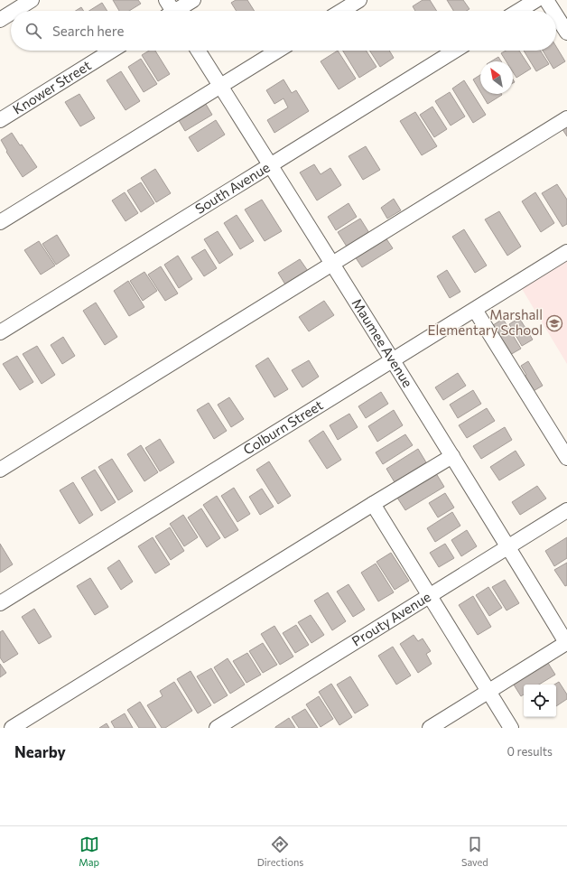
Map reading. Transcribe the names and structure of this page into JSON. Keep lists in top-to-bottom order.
{
  "streets": {
    "street": [
      "Knower Street",
      "South Avenue",
      "Maumee Avenue",
      "Colburn Street",
      "Prouty Avenue"
    ]
  },
  "crossings": [
    ["South Avenue", "Maumee Avenue"],
    ["Maumee Avenue", "Colburn Street"],
    ["Maumee Avenue", "Prouty Avenue"]
  ],
  "places": {
    "school or university": ["Marshall Elementary School"]
  },
  "north": "top left",
  "page": {
    "search": "Search here",
    "heading": ["Nearby", "0 results"],
    "nav": ["Map", "Directions", "Saved"]
  }
}
